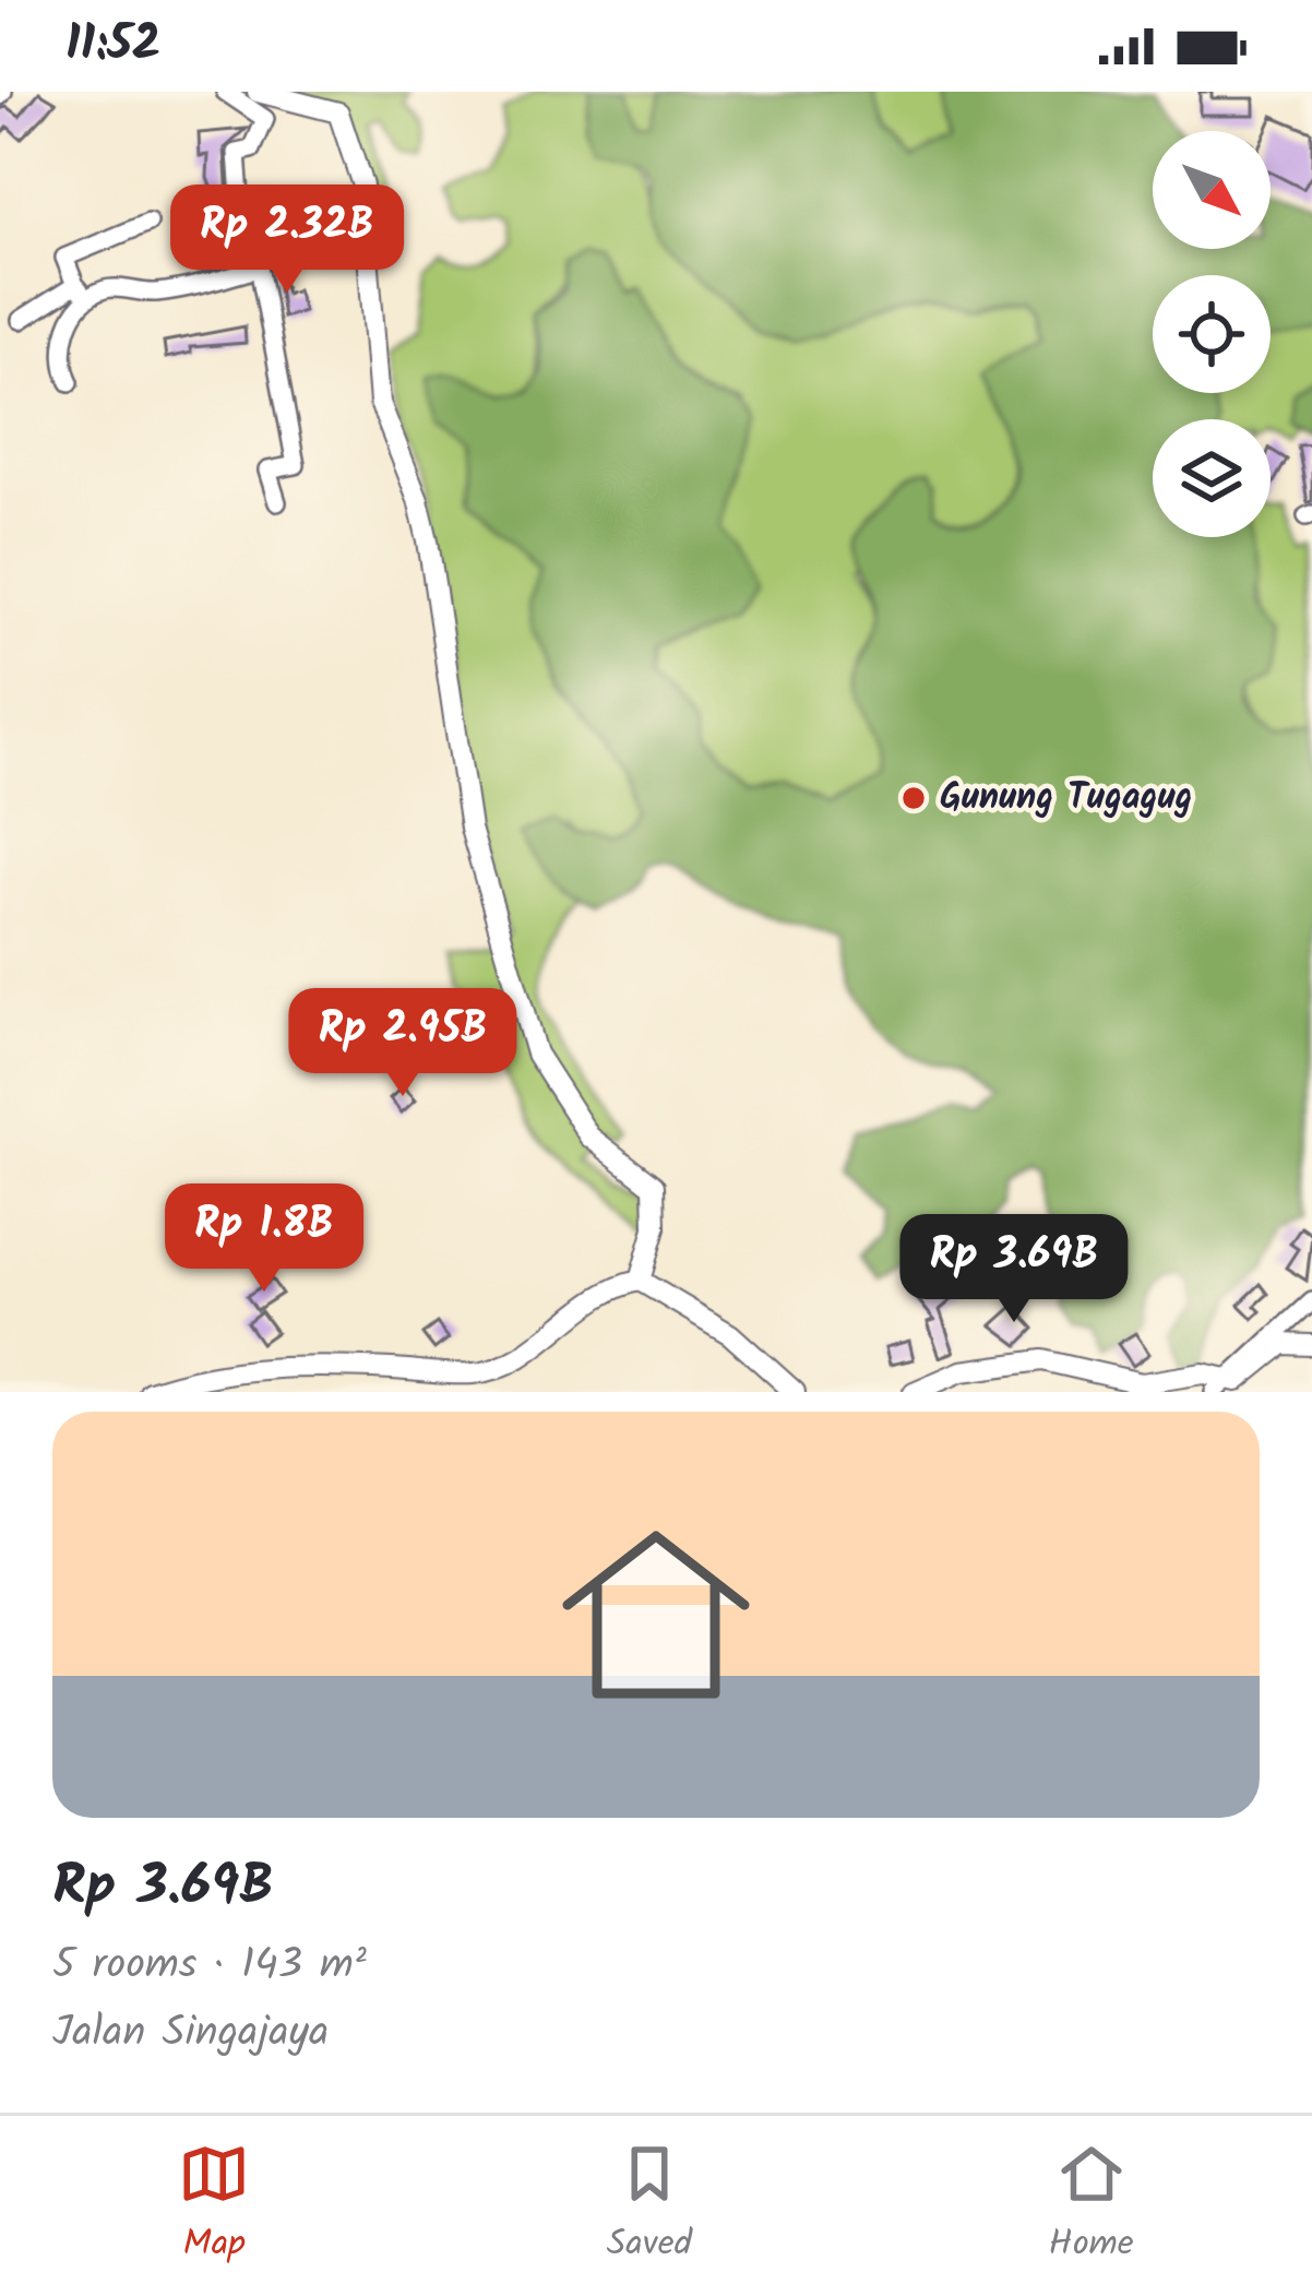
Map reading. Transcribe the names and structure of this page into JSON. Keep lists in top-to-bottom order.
{
  "places": ["Gunung Tugagug"],
  "north": "bottom right",
  "page": {
    "status": "11:52",
    "price": [
      "Rp 2.32B",
      "Rp 2.95B",
      "Rp 1.8B",
      "Rp 3.69B"
    ],
    "list": [
      {
        "name": "Rp 3.69B",
        "note": "5 rooms · 143 m² · Jalan Singajaya"
      }
    ],
    "tabs": ["Map", "Saved", "Home"]
  }
}
